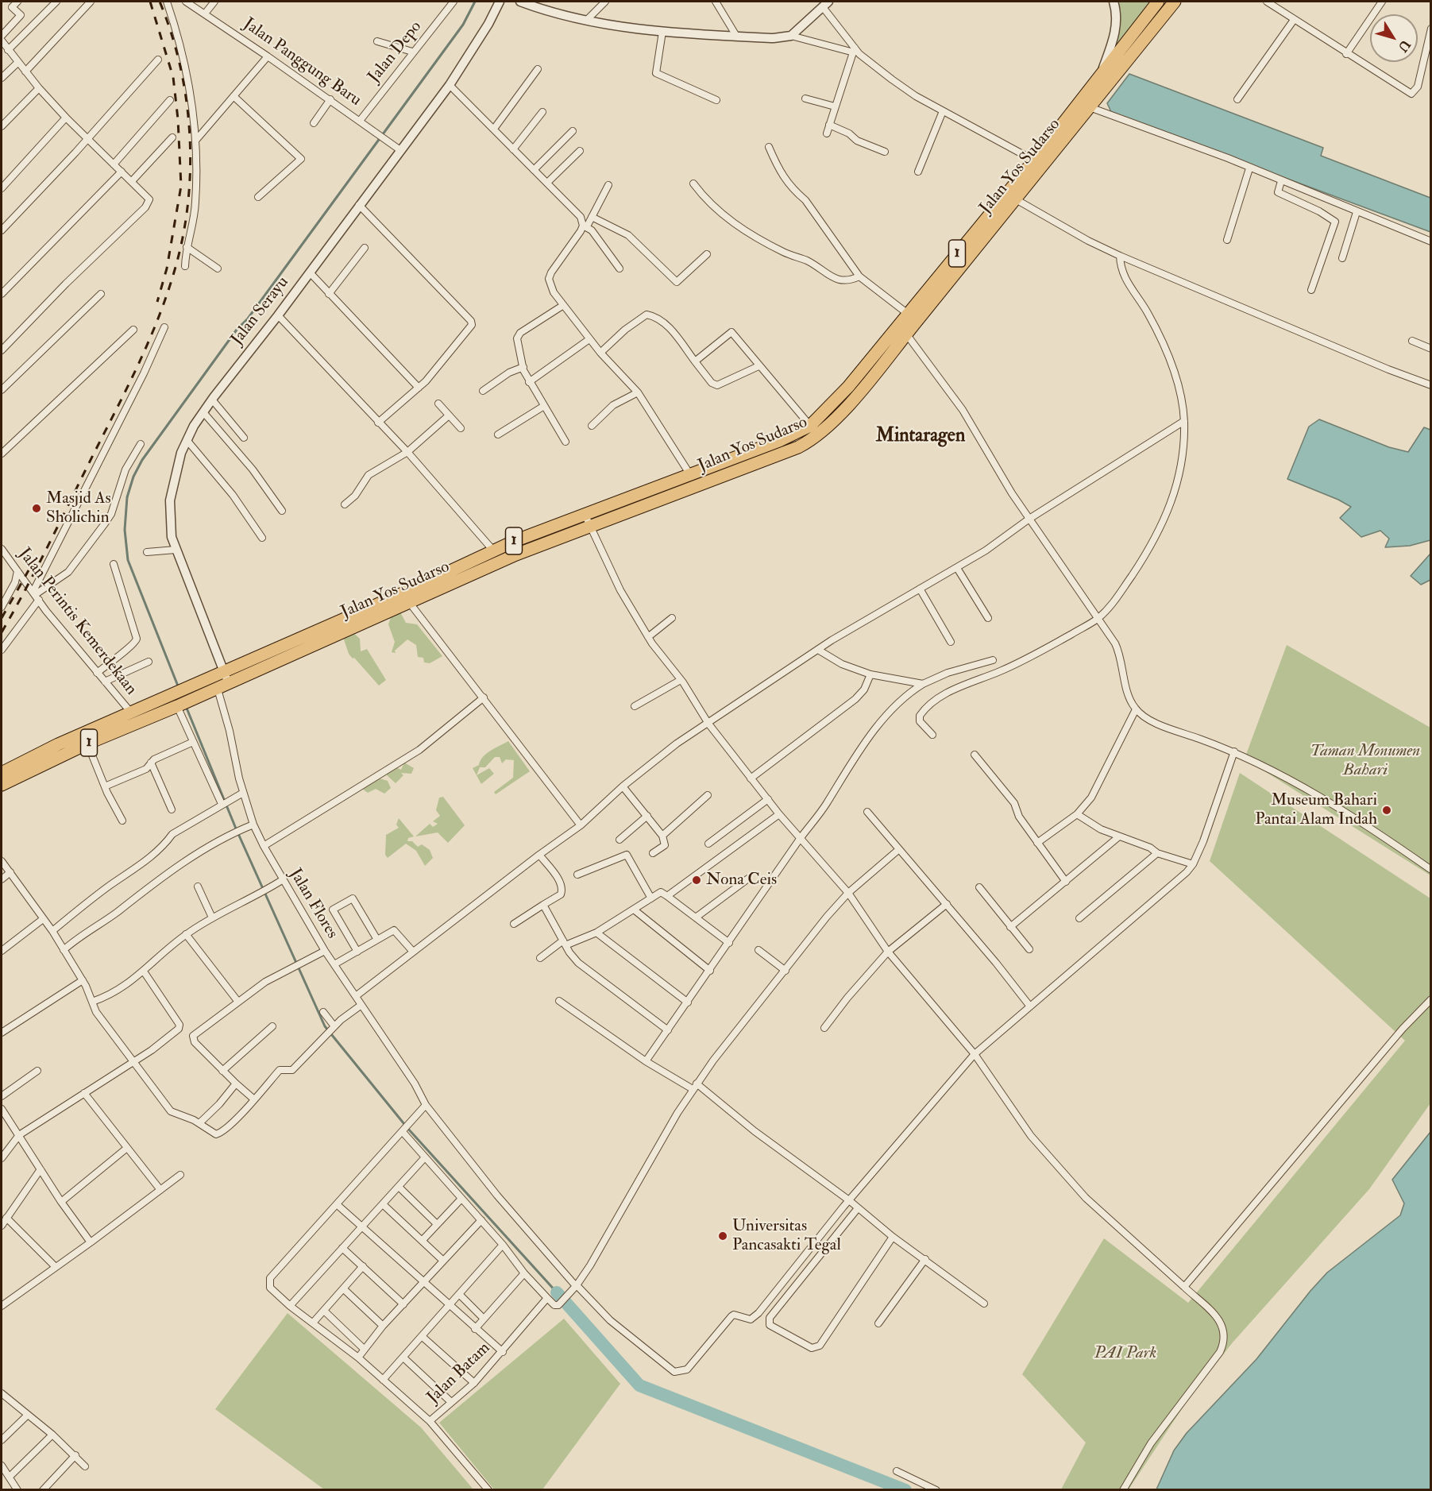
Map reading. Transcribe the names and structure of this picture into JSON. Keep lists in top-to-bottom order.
{
  "streets": {
    "highway": ["Jalan Yos Sudarso", "1"],
    "street": [
      "Jalan Depo",
      "Jalan Panggung Baru",
      "Jalan Serayu",
      "Jalan Perintis Kemerdekaan",
      "Jalan Flores",
      "Jalan Batam"
    ]
  },
  "crossings": [
    ["Jalan Depo", "Jalan Panggung Baru"],
    ["Jalan Panggung Baru", "Jalan Serayu"],
    ["Jalan Yos Sudarso", "1"],
    ["Jalan Yos Sudarso", "Jalan Serayu"],
    ["Jalan Yos Sudarso", "Jalan Flores"],
    ["1", "Jalan Serayu"],
    ["1", "Jalan Perintis Kemerdekaan"],
    ["1", "Jalan Flores"],
    ["Jalan Serayu", "Jalan Flores"]
  ],
  "districts": ["Mintaragen"],
  "parks": ["Taman Monumen Bahari", "PAI Park"],
  "places": [
    "Masjid As Sholichin",
    "Museum Bahari Pantai Alam Indah",
    "Nona Ceis",
    "Universitas Pancasakti Tegal"
  ],
  "north": "bottom right"
}
